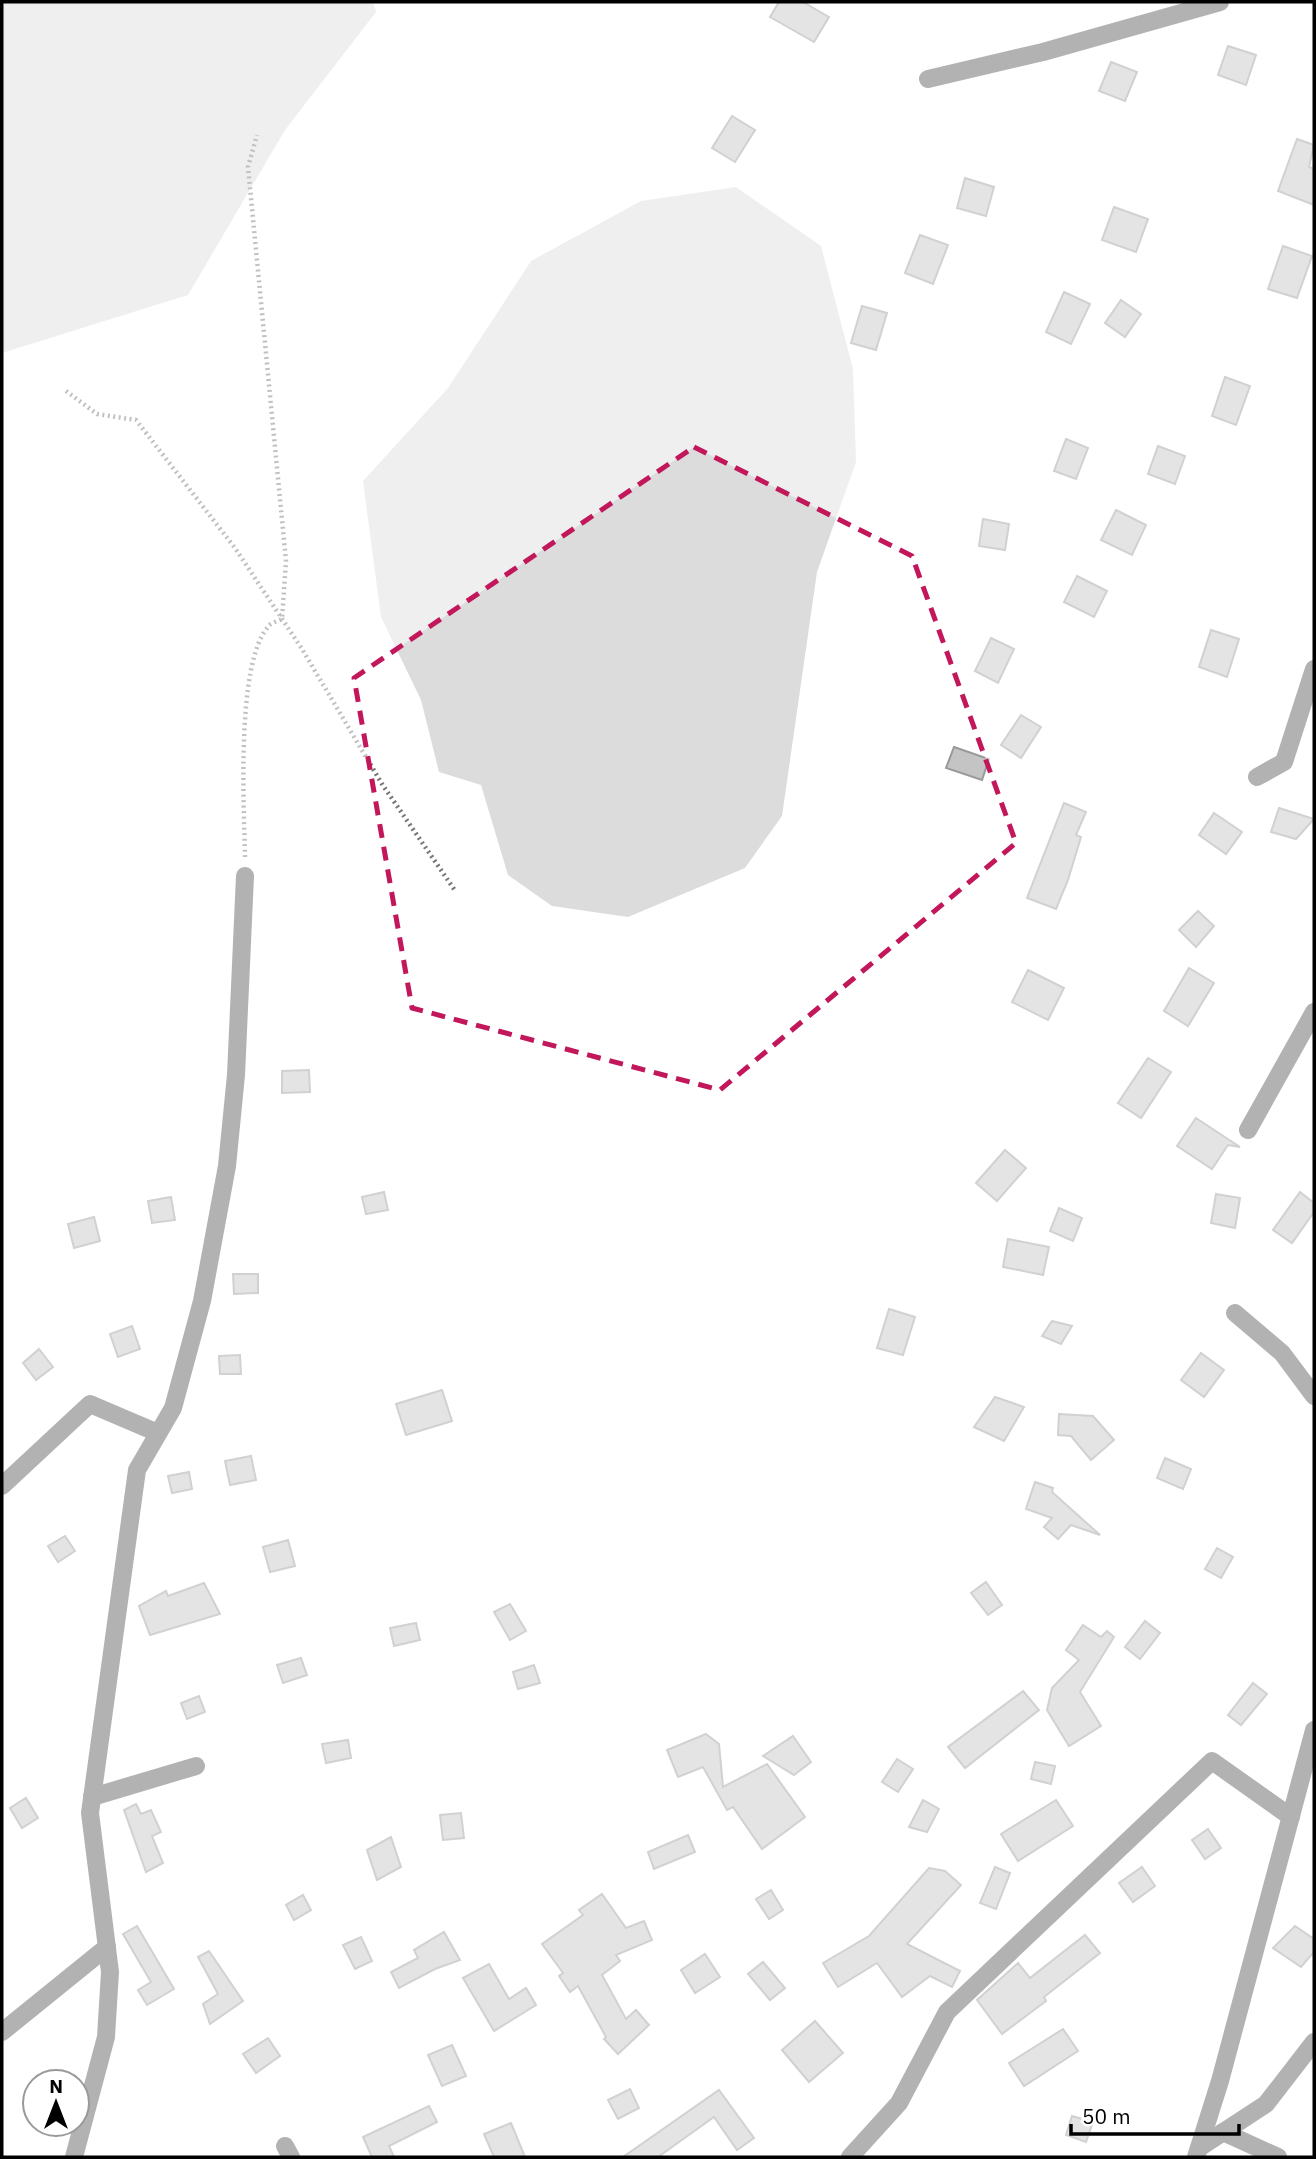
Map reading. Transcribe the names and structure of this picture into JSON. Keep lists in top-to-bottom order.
{
  "scale_bar": "50 m",
  "north": "top"
}
